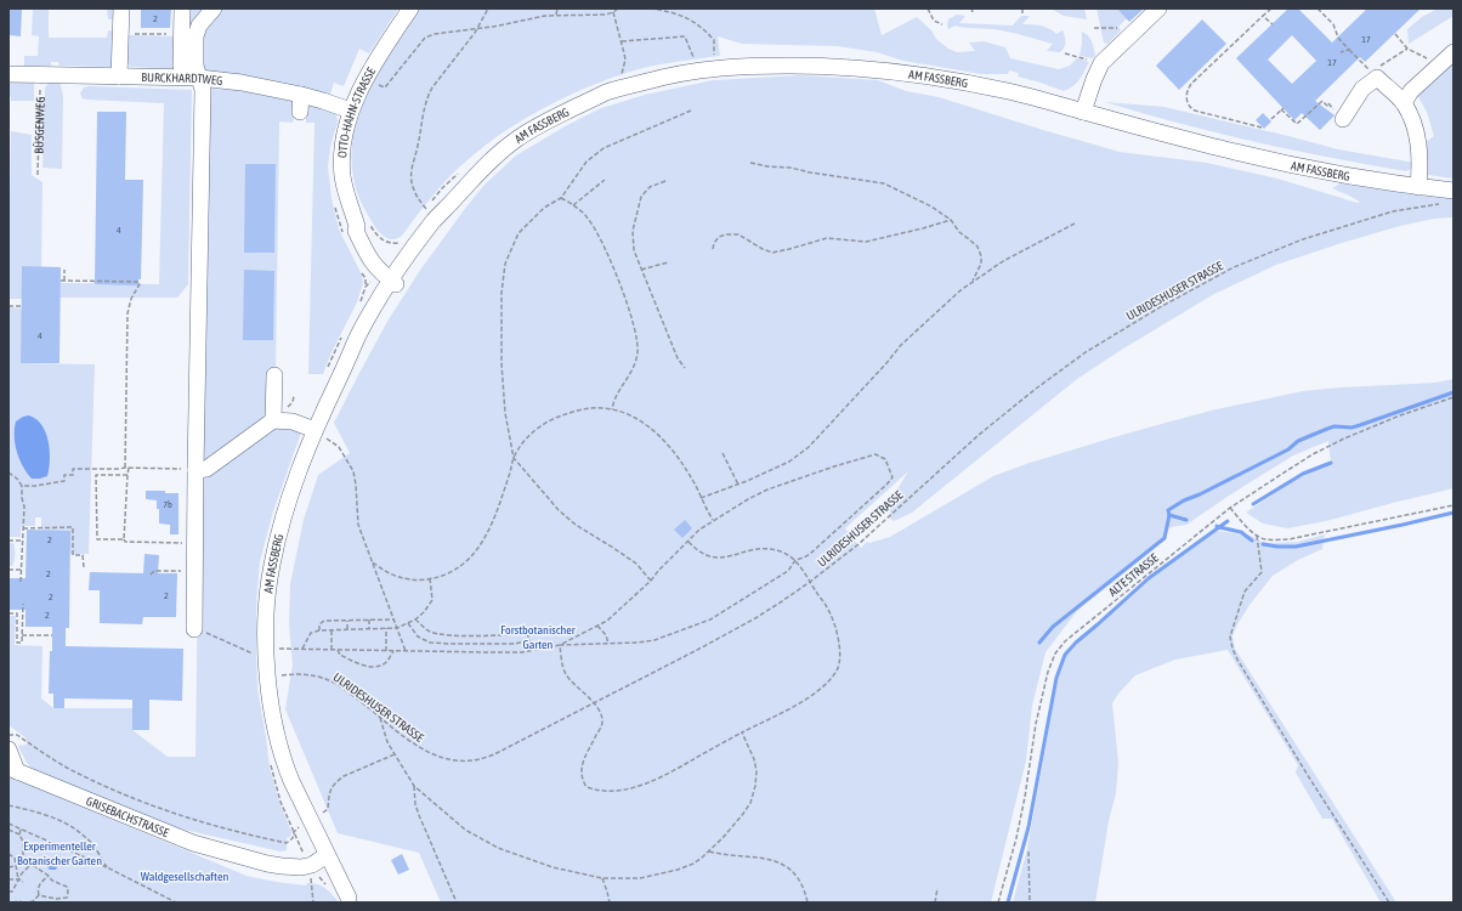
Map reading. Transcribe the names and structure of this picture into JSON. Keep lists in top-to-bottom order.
{
  "streets": {
    "street": [
      "BURCKHARDTWEG",
      "AM FASSBERG",
      "OTTO-HAHN-STRASSE",
      "GRISEBACHSTRASSE"
    ],
    "path": ["BÜSGENWEG", "ULRIDESHUSER STRASSE", "ALTE STRASSE"]
  },
  "crossings": [
    ["BURCKHARDTWEG", "OTTO-HAHN-STRASSE"],
    ["BURCKHARDTWEG", "BÜSGENWEG"],
    ["AM FASSBERG", "OTTO-HAHN-STRASSE"],
    ["AM FASSBERG", "ULRIDESHUSER STRASSE"],
    ["AM FASSBERG", "GRISEBACHSTRASSE"]
  ],
  "parks": ["Forstbotanischer Garten", "Experimenteller Botanischer Garten", "Waldgesellschaften"],
  "house_numbers": [
    "2",
    "17",
    "17",
    "4",
    "4",
    "7b",
    "2",
    "2",
    "2",
    "2",
    "2"
  ]
}
